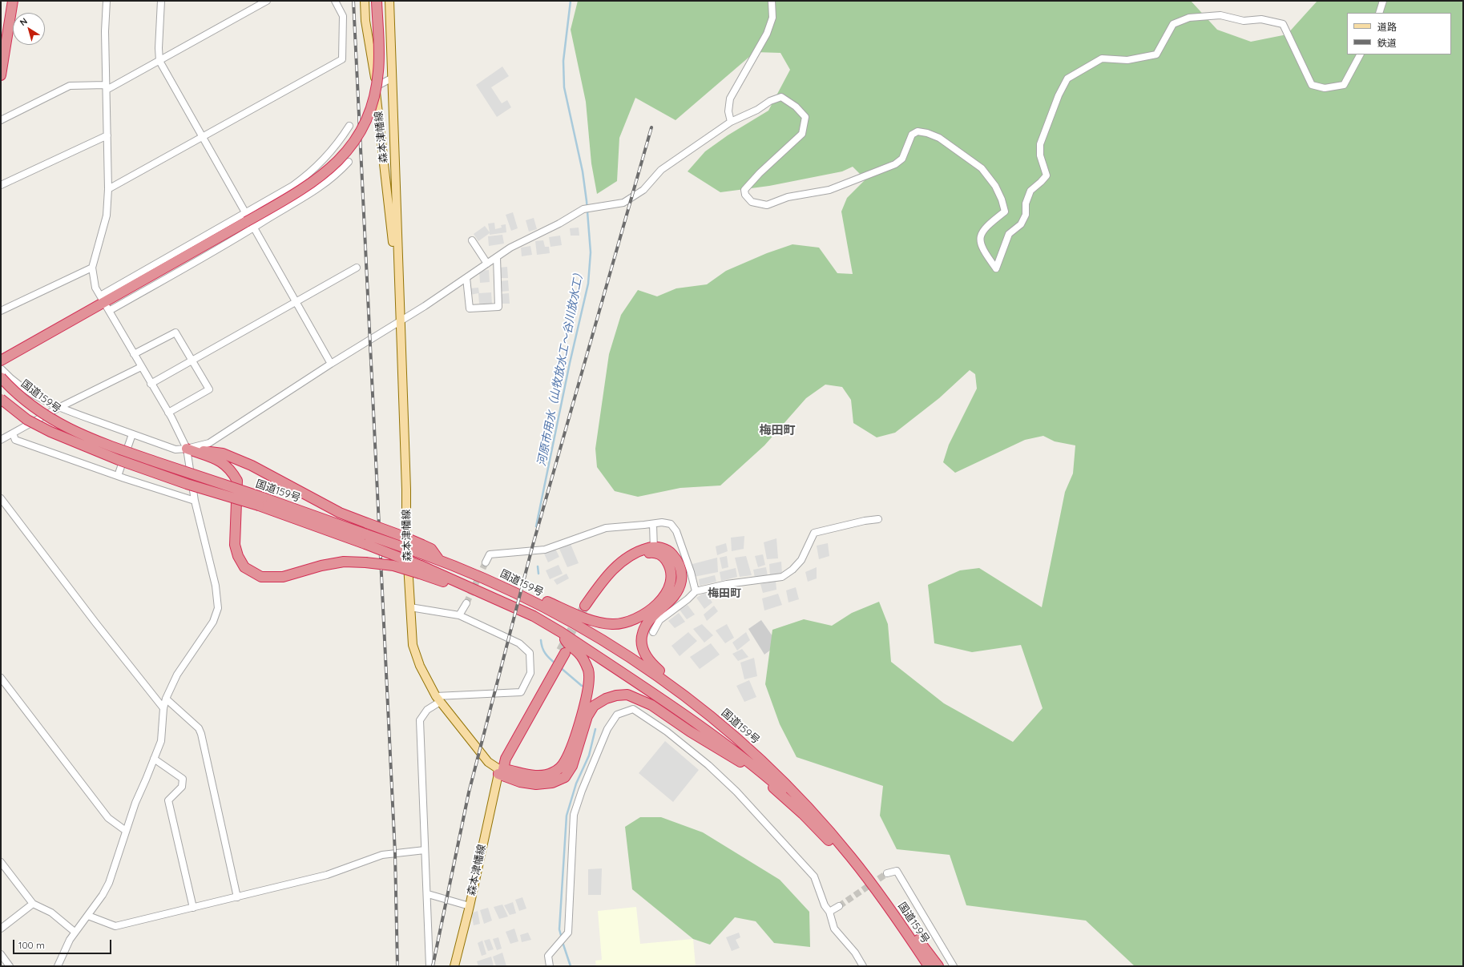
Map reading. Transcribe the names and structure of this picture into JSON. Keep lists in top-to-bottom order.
{
  "streets": {
    "highway": ["国道159号"],
    "main road": ["森本津幡線"]
  },
  "districts": ["梅田町", "梅田町"],
  "water": ["河原市用水（山牧放水工～谷川放水工）"],
  "legend": ["道路", "鉄道"],
  "scale_bar": "100 m",
  "north": "top left"
}
